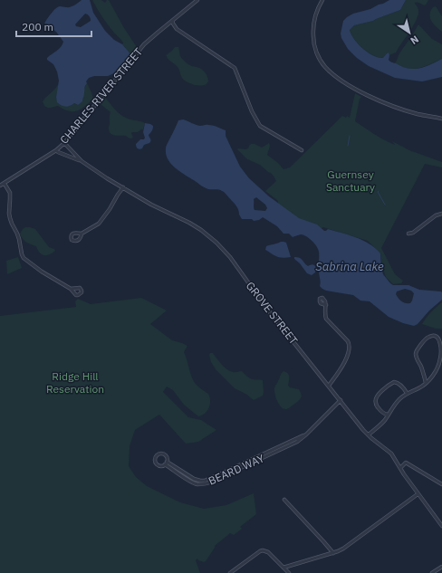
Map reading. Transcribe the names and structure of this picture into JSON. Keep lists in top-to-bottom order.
{
  "streets": {
    "street": ["CHARLES RIVER STREET", "GROVE STREET", "BEARD WAY"]
  },
  "crossings": [
    ["CHARLES RIVER STREET", "GROVE STREET"],
    ["GROVE STREET", "BEARD WAY"]
  ],
  "water": ["Sabrina Lake"],
  "parks": ["Guernsey Sanctuary", "Ridge Hill Reservation"],
  "scale_bar": "200 m",
  "north": "bottom right"
}
